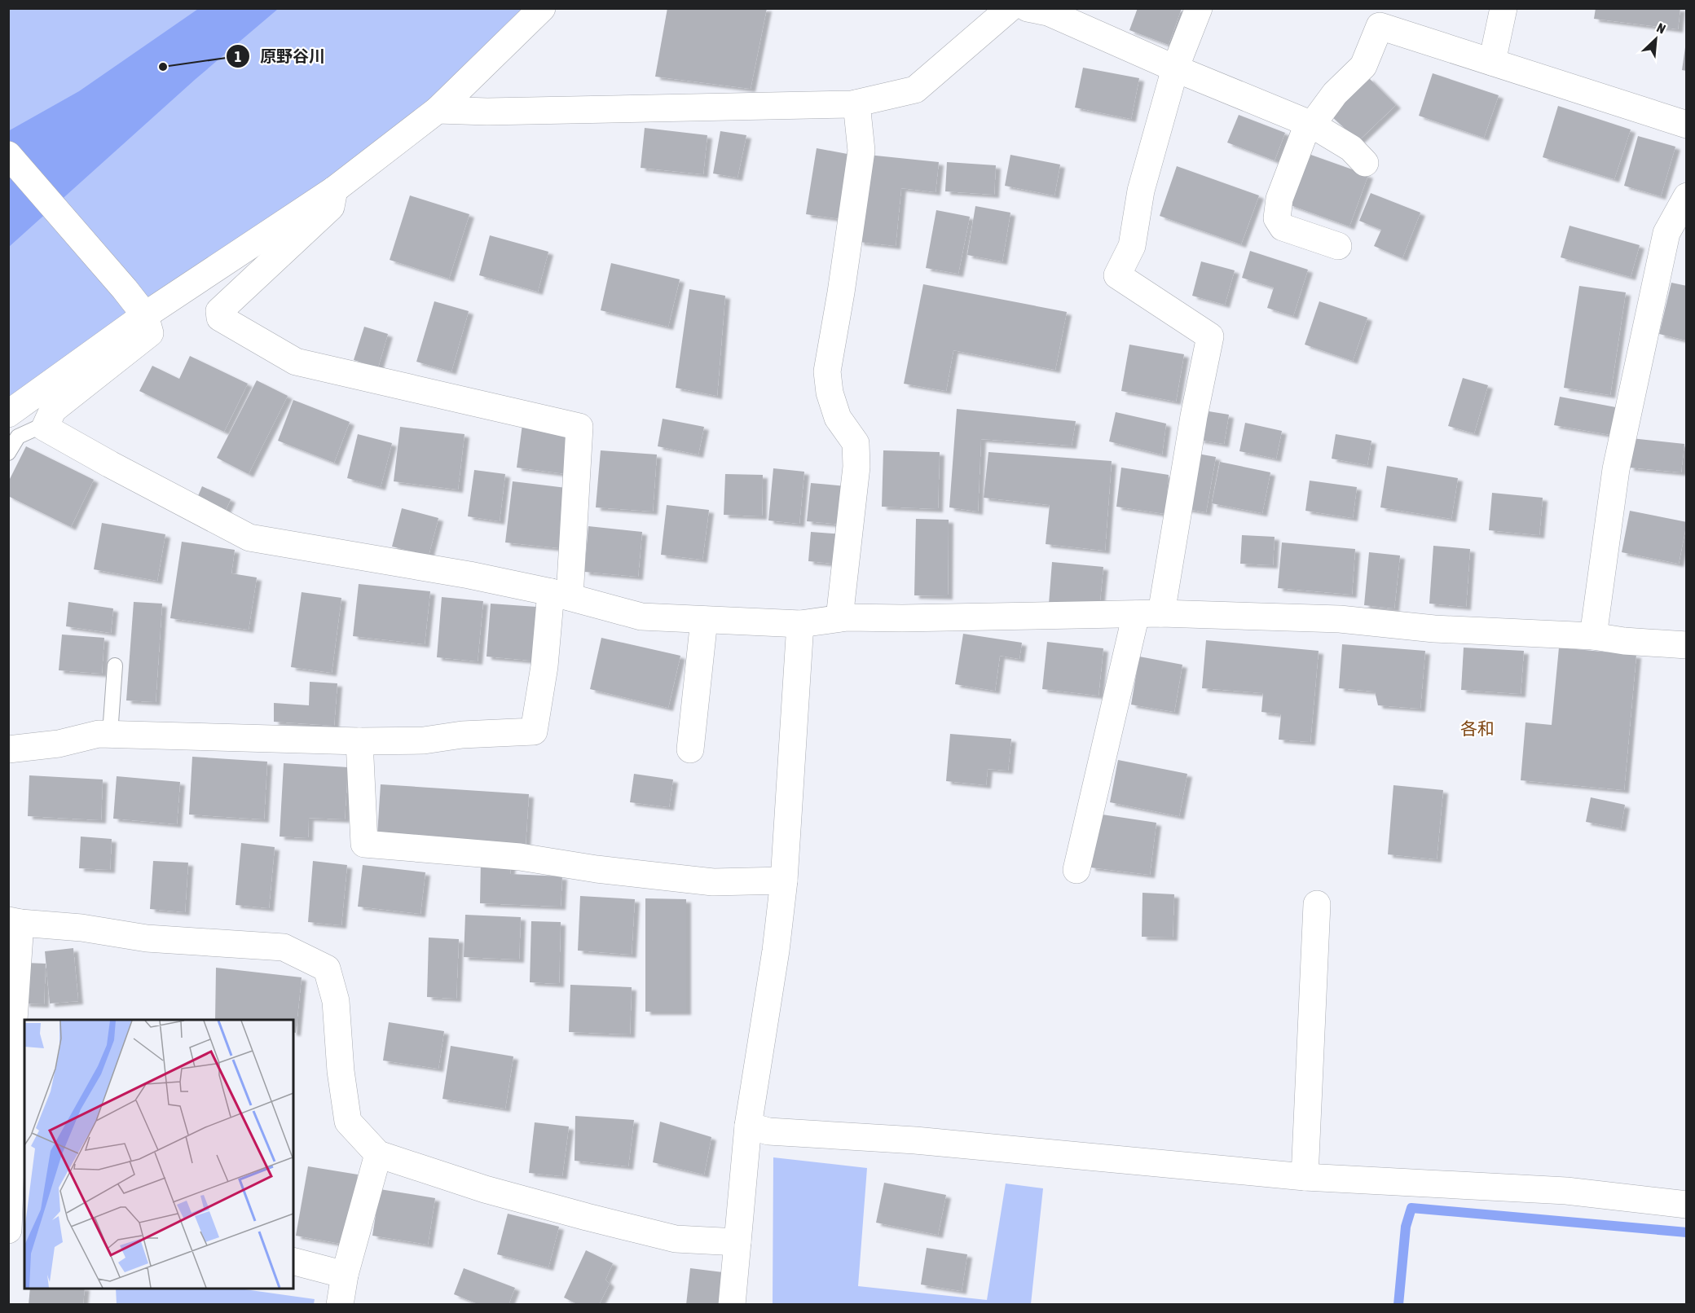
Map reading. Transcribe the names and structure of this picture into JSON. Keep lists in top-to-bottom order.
{
  "districts": ["各和"],
  "places": ["原野谷川"],
  "north": "top right"
}
